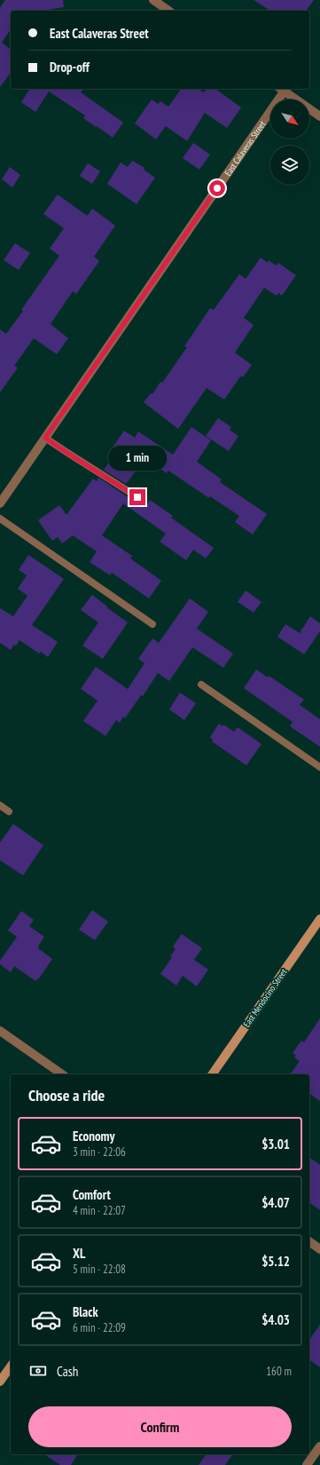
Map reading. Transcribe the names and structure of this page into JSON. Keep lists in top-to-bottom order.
{
  "streets": {
    "street": ["East Calaveras Street", "East Mendocino Street"]
  },
  "north": "bottom right",
  "page": {
    "banner": ["East Calaveras Street", "Drop-off"],
    "bubble": "1 min",
    "heading": "Choose a ride",
    "list": [
      {
        "name": "Economy",
        "note": "3 min · 22:06",
        "value": "$3.01"
      },
      {
        "name": "Comfort",
        "note": "4 min · 22:07",
        "value": "$4.07"
      },
      {
        "name": "XL",
        "note": "5 min · 22:08",
        "value": "$5.12"
      },
      {
        "name": "Black",
        "note": "6 min · 22:09",
        "value": "$4.03"
      }
    ],
    "pay": ["Cash", "160 m"],
    "buttons": "Confirm"
  }
}
